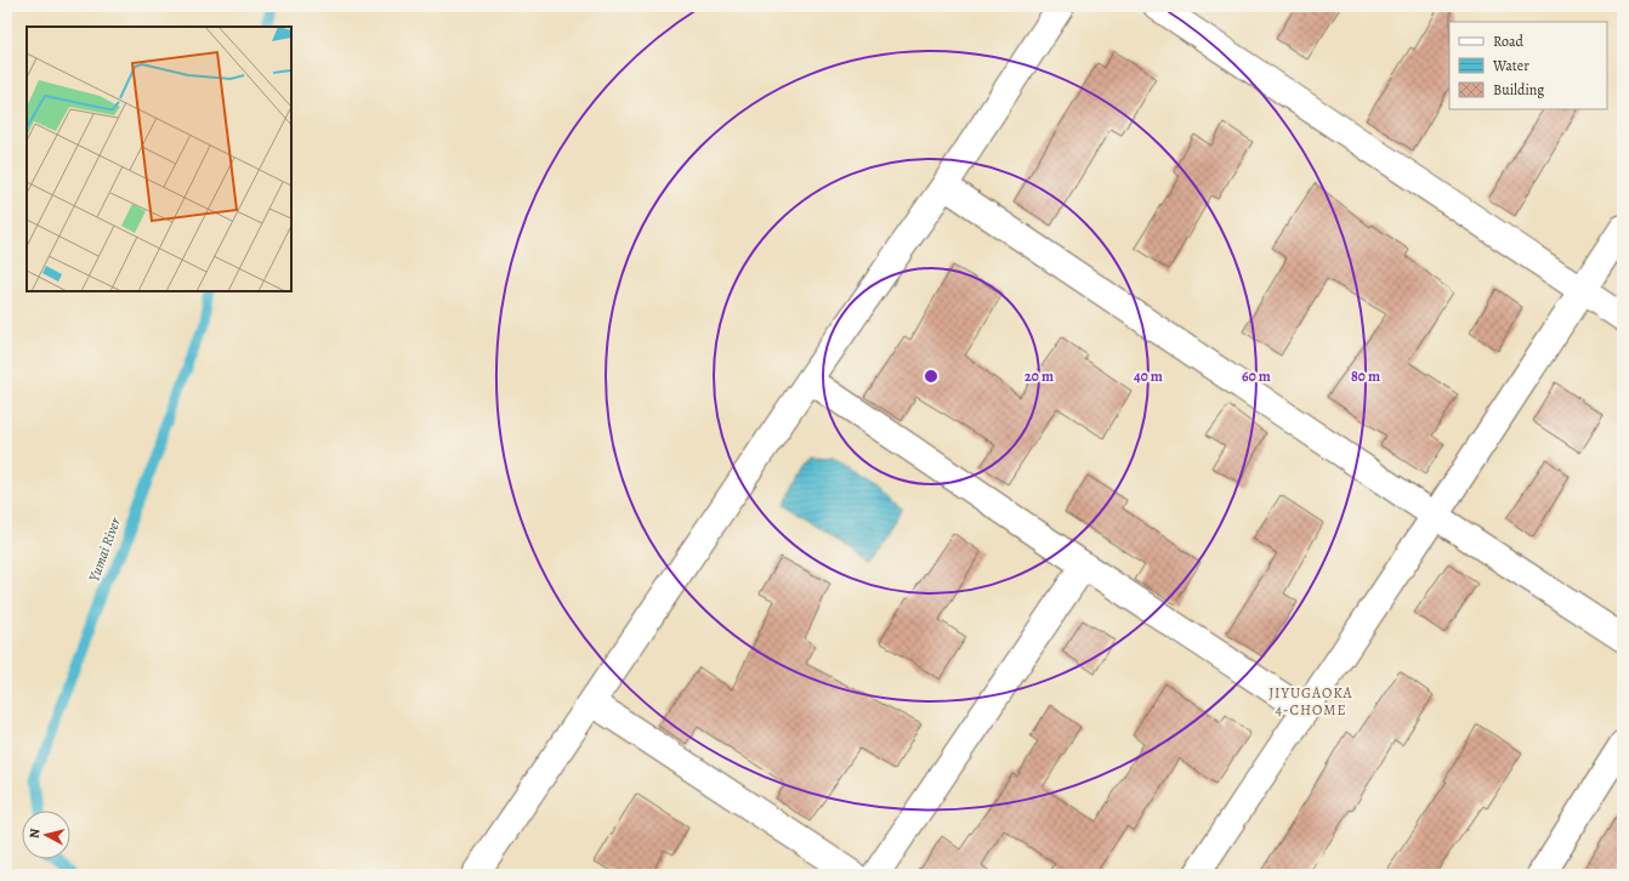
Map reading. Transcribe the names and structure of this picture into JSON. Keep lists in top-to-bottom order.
{
  "districts": ["JIYUGAOKA 4-CHOME"],
  "water": ["Yumai River"],
  "legend": ["Road", "Water", "Building"],
  "north": "left",
  "rings": [
    "20 m",
    "40 m",
    "60 m",
    "80 m"
  ]
}
